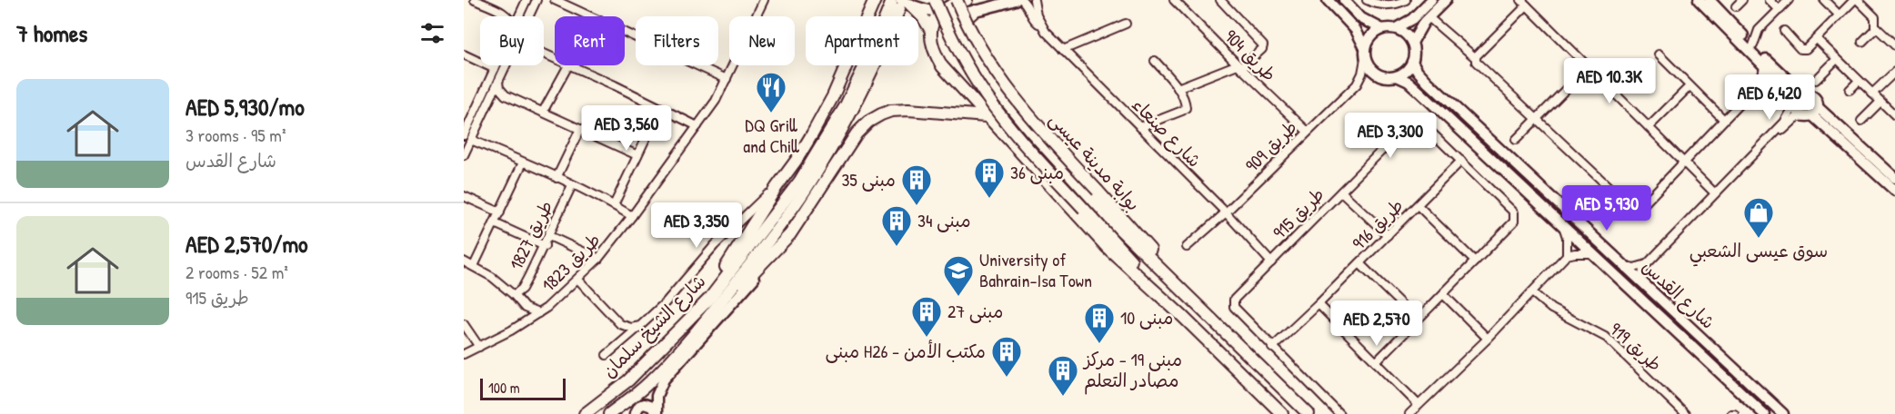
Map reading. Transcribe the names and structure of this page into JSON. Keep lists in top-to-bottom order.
{
  "streets": {
    "main road": ["بوابة مدينة عيسى", "شارع القدس", "شارع الشيخ سلمان"],
    "street": [
      "طريق 904",
      "شارع صنعاء",
      "طريق 909",
      "طريق 915",
      "طريق 916",
      "طريق 1827",
      "طريق 1823",
      "طريق 919"
    ]
  },
  "crossings": [
    ["طريق 904", "طريق 909"],
    ["شارع صنعاء", "طريق 909"],
    ["شارع صنعاء", "طريق 915"],
    ["طريق 909", "شارع القدس"],
    ["طريق 915", "طريق 916"]
  ],
  "places": {
    "restaurant": ["DQ Grill and Chill"],
    "building": [
      "مبنى 36",
      "مبنى 35",
      "مبنى 34",
      "مبنى 27",
      "مبنى 10",
      "مبنى H26 - مكتب الأمن",
      "مبنى 19 - مركز مصادر التعلم"
    ],
    "shop": ["سوق عيسى الشعبي"],
    "school or university": ["University of Bahrain-Isa Town"]
  },
  "scale_bar": "100 m",
  "page": {
    "heading": "7 homes",
    "chip": [
      "Buy",
      "Rent",
      "Filters",
      "New",
      "Apartment"
    ],
    "price": [
      "AED 10.3K",
      "AED 6,420",
      "AED 3,560",
      "AED 3,300",
      "AED 5,930",
      "AED 3,350",
      "AED 2,570"
    ],
    "list": [
      {
        "name": "AED 5,930/mo",
        "note": "3 rooms · 95 m² · شارع القدس"
      },
      {
        "name": "AED 2,570/mo",
        "note": "2 rooms · 52 m² · طريق 915"
      }
    ],
    "scale": "100 m"
  }
}
